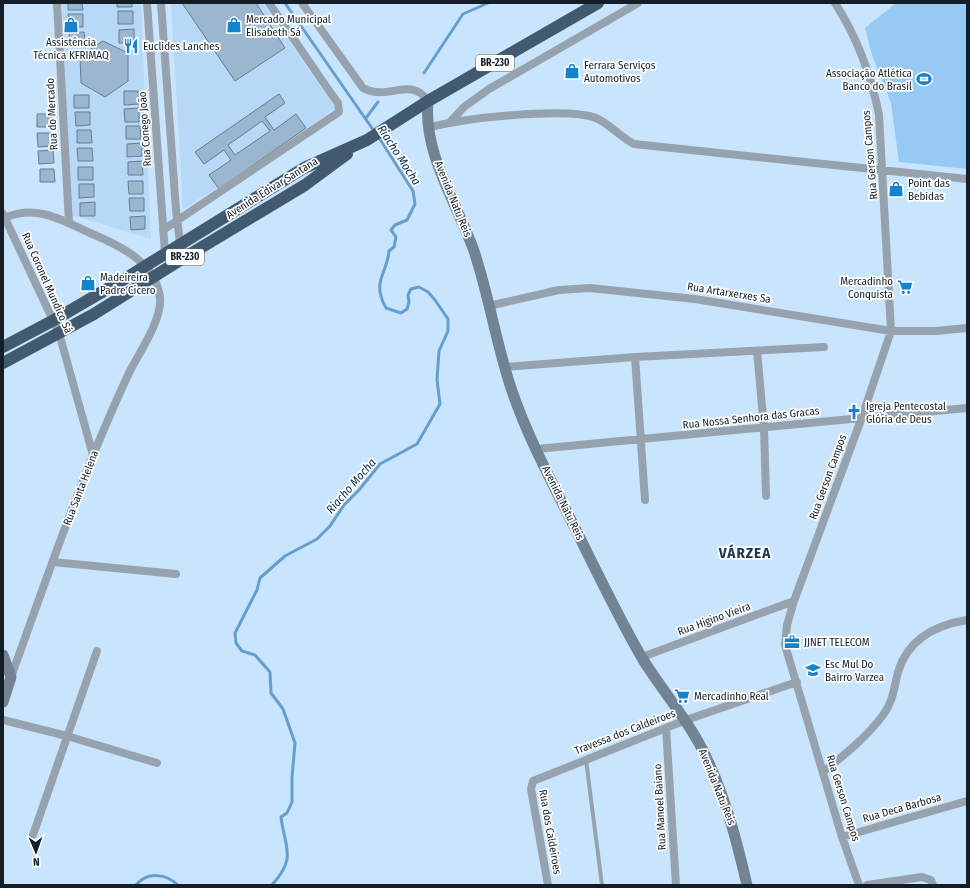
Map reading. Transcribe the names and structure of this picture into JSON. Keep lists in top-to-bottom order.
{
  "streets": {
    "highway": ["BR-230", "Avenida Edivar Santana"],
    "street": [
      "Rua do Mercado",
      "Rua Conego João",
      "Rua Gerson Campos",
      "Avenida Natu Reis",
      "Rua Coronel Mundico Sá",
      "Rua Artarxerxes Sa",
      "Rua Nossa Senhora das Gracas",
      "Rua Santa Helena",
      "Rua Higino Vieira",
      "Travessa dos Caldeiroes",
      "Rua Manoel Baiano",
      "Rua Deca Barbosa",
      "Rua dos Caldeiroes"
    ]
  },
  "crossings": [
    ["BR-230", "Avenida Edivar Santana"],
    ["BR-230", "Avenida Natu Reis"],
    ["Rua do Mercado", "Rua Santa Helena"],
    ["Rua Conego João", "Avenida Edivar Santana"],
    ["Rua Gerson Campos", "Rua Artarxerxes Sa"],
    ["Rua Gerson Campos", "Rua Nossa Senhora das Gracas"],
    ["Rua Gerson Campos", "Rua Higino Vieira"],
    ["Rua Gerson Campos", "Travessa dos Caldeiroes"],
    ["Rua Gerson Campos", "Rua Deca Barbosa"],
    ["Avenida Edivar Santana", "Rua Coronel Mundico Sá"],
    ["Avenida Edivar Santana", "Rua Santa Helena"],
    ["Avenida Natu Reis", "Rua Artarxerxes Sa"],
    ["Avenida Natu Reis", "Rua Nossa Senhora das Gracas"],
    ["Avenida Natu Reis", "Rua Higino Vieira"],
    ["Avenida Natu Reis", "Travessa dos Caldeiroes"],
    ["Rua Coronel Mundico Sá", "Rua Santa Helena"],
    ["Travessa dos Caldeiroes", "Rua Manoel Baiano"],
    ["Travessa dos Caldeiroes", "Rua dos Caldeiroes"]
  ],
  "districts": ["VÁRZEA"],
  "water": ["Riacho Mocha"],
  "places": {
    "shop": [
      "Assistência Técnica KFRIMAQ",
      "Mercado Municipal Elisabeth Sá",
      "Ferrara Serviços Automotivos",
      "Point das Bebidas",
      "Madeireira Padre Cícero"
    ],
    "restaurant": ["Euclides Lanches"],
    "sports": ["Associação Atlética Banco do Brasil"],
    "supermarket": ["Mercadinho Conquista", "Mercadinho Real"],
    "church": ["Igreja Pentecostal Glória de Deus"],
    "office": ["JJNET TELECOM"],
    "school or university": ["Esc Mul Do Bairro Varzea"]
  },
  "north": "bottom"
}
